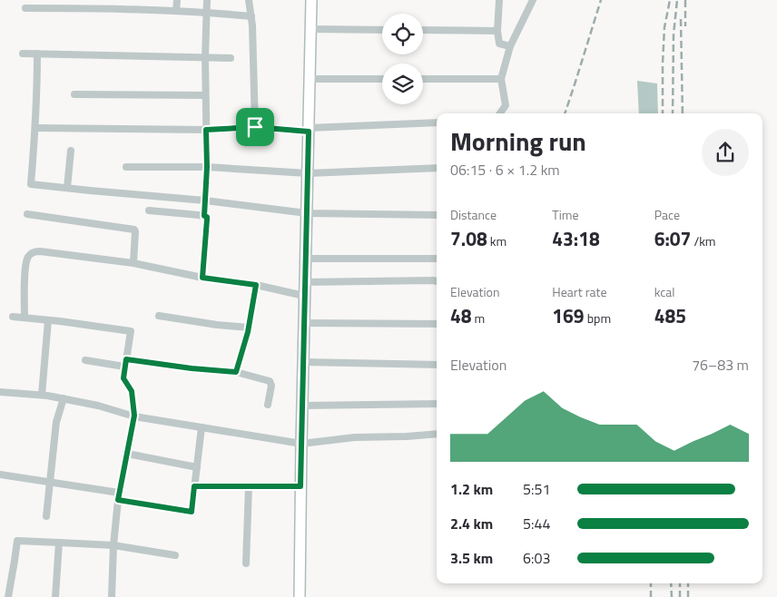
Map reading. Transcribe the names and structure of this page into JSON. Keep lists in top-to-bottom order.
{
  "page": {
    "heading": ["Morning run", "06:15 · 6 × 1.2 km"],
    "stats": [
      ["Distance", "7.08 km"],
      ["Time", "43:18"],
      ["Pace", "6:07 /km"],
      ["Elevation", "48 m"],
      ["Heart rate", "169 bpm"],
      ["kcal", "485"]
    ],
    "chart": ["Elevation", "76–83 m"],
    "list": [
      {
        "name": "1.2 km",
        "note": "5:51"
      },
      {
        "name": "2.4 km",
        "note": "5:44"
      },
      {
        "name": "3.5 km",
        "note": "6:03"
      }
    ]
  }
}
